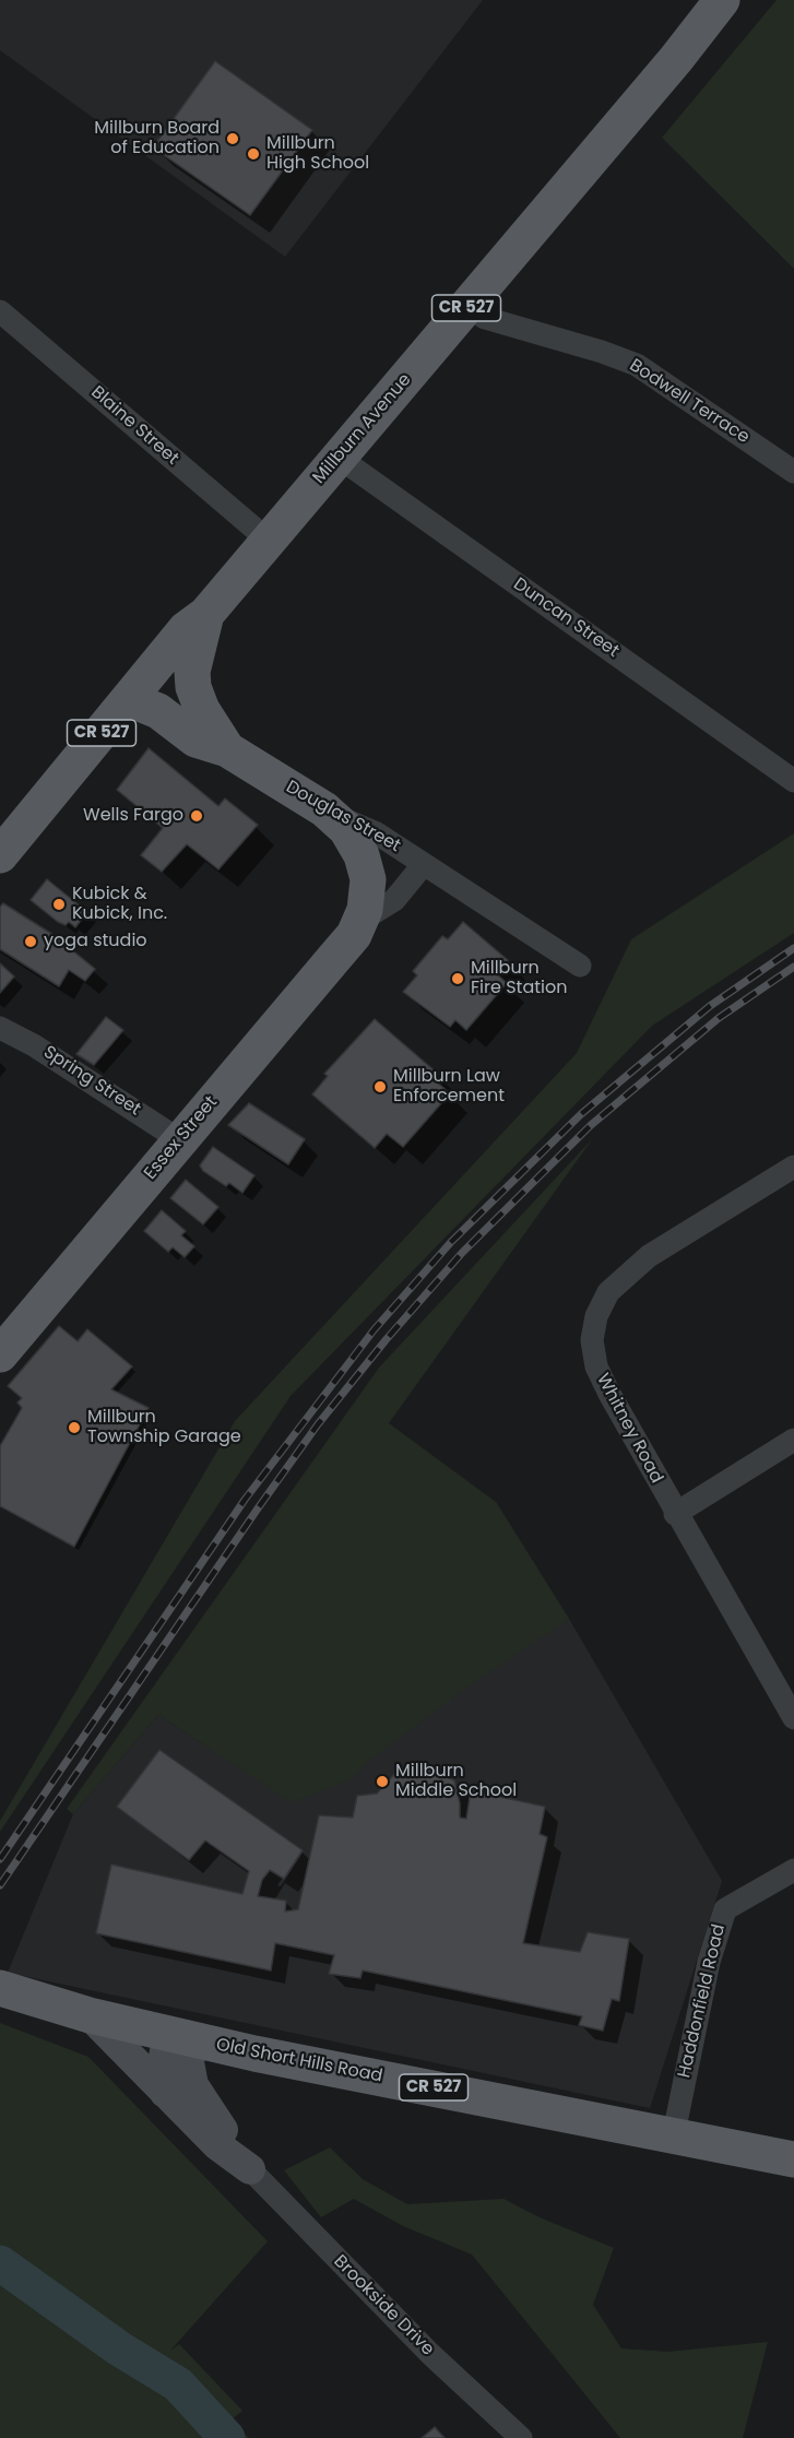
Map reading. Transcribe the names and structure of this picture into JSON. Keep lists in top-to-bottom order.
{
  "streets": {
    "main road": [
      "CR 527",
      "Millburn Avenue",
      "Douglas Street",
      "Essex Street",
      "Old Short Hills Road",
      "Brookside Drive"
    ],
    "street": [
      "Bodwell Terrace",
      "Blaine Street",
      "Duncan Street",
      "Spring Street",
      "Whitney Road",
      "Haddonfield Road"
    ]
  },
  "crossings": [
    ["Bodwell Terrace", "Millburn Avenue"],
    ["Blaine Street", "Millburn Avenue"],
    ["Millburn Avenue", "Duncan Street"],
    ["Millburn Avenue", "Douglas Street"],
    ["Douglas Street", "Essex Street"],
    ["Spring Street", "Essex Street"],
    ["Haddonfield Road", "Old Short Hills Road"],
    ["Old Short Hills Road", "Brookside Drive"]
  ],
  "places": [
    "Millburn Board of Education",
    "Millburn High School",
    "Wells Fargo",
    "Kubick & Kubick, Inc.",
    "yoga studio",
    "Millburn Fire Station",
    "Millburn Law Enforcement",
    "Millburn Township Garage",
    "Millburn Middle School"
  ]
}
